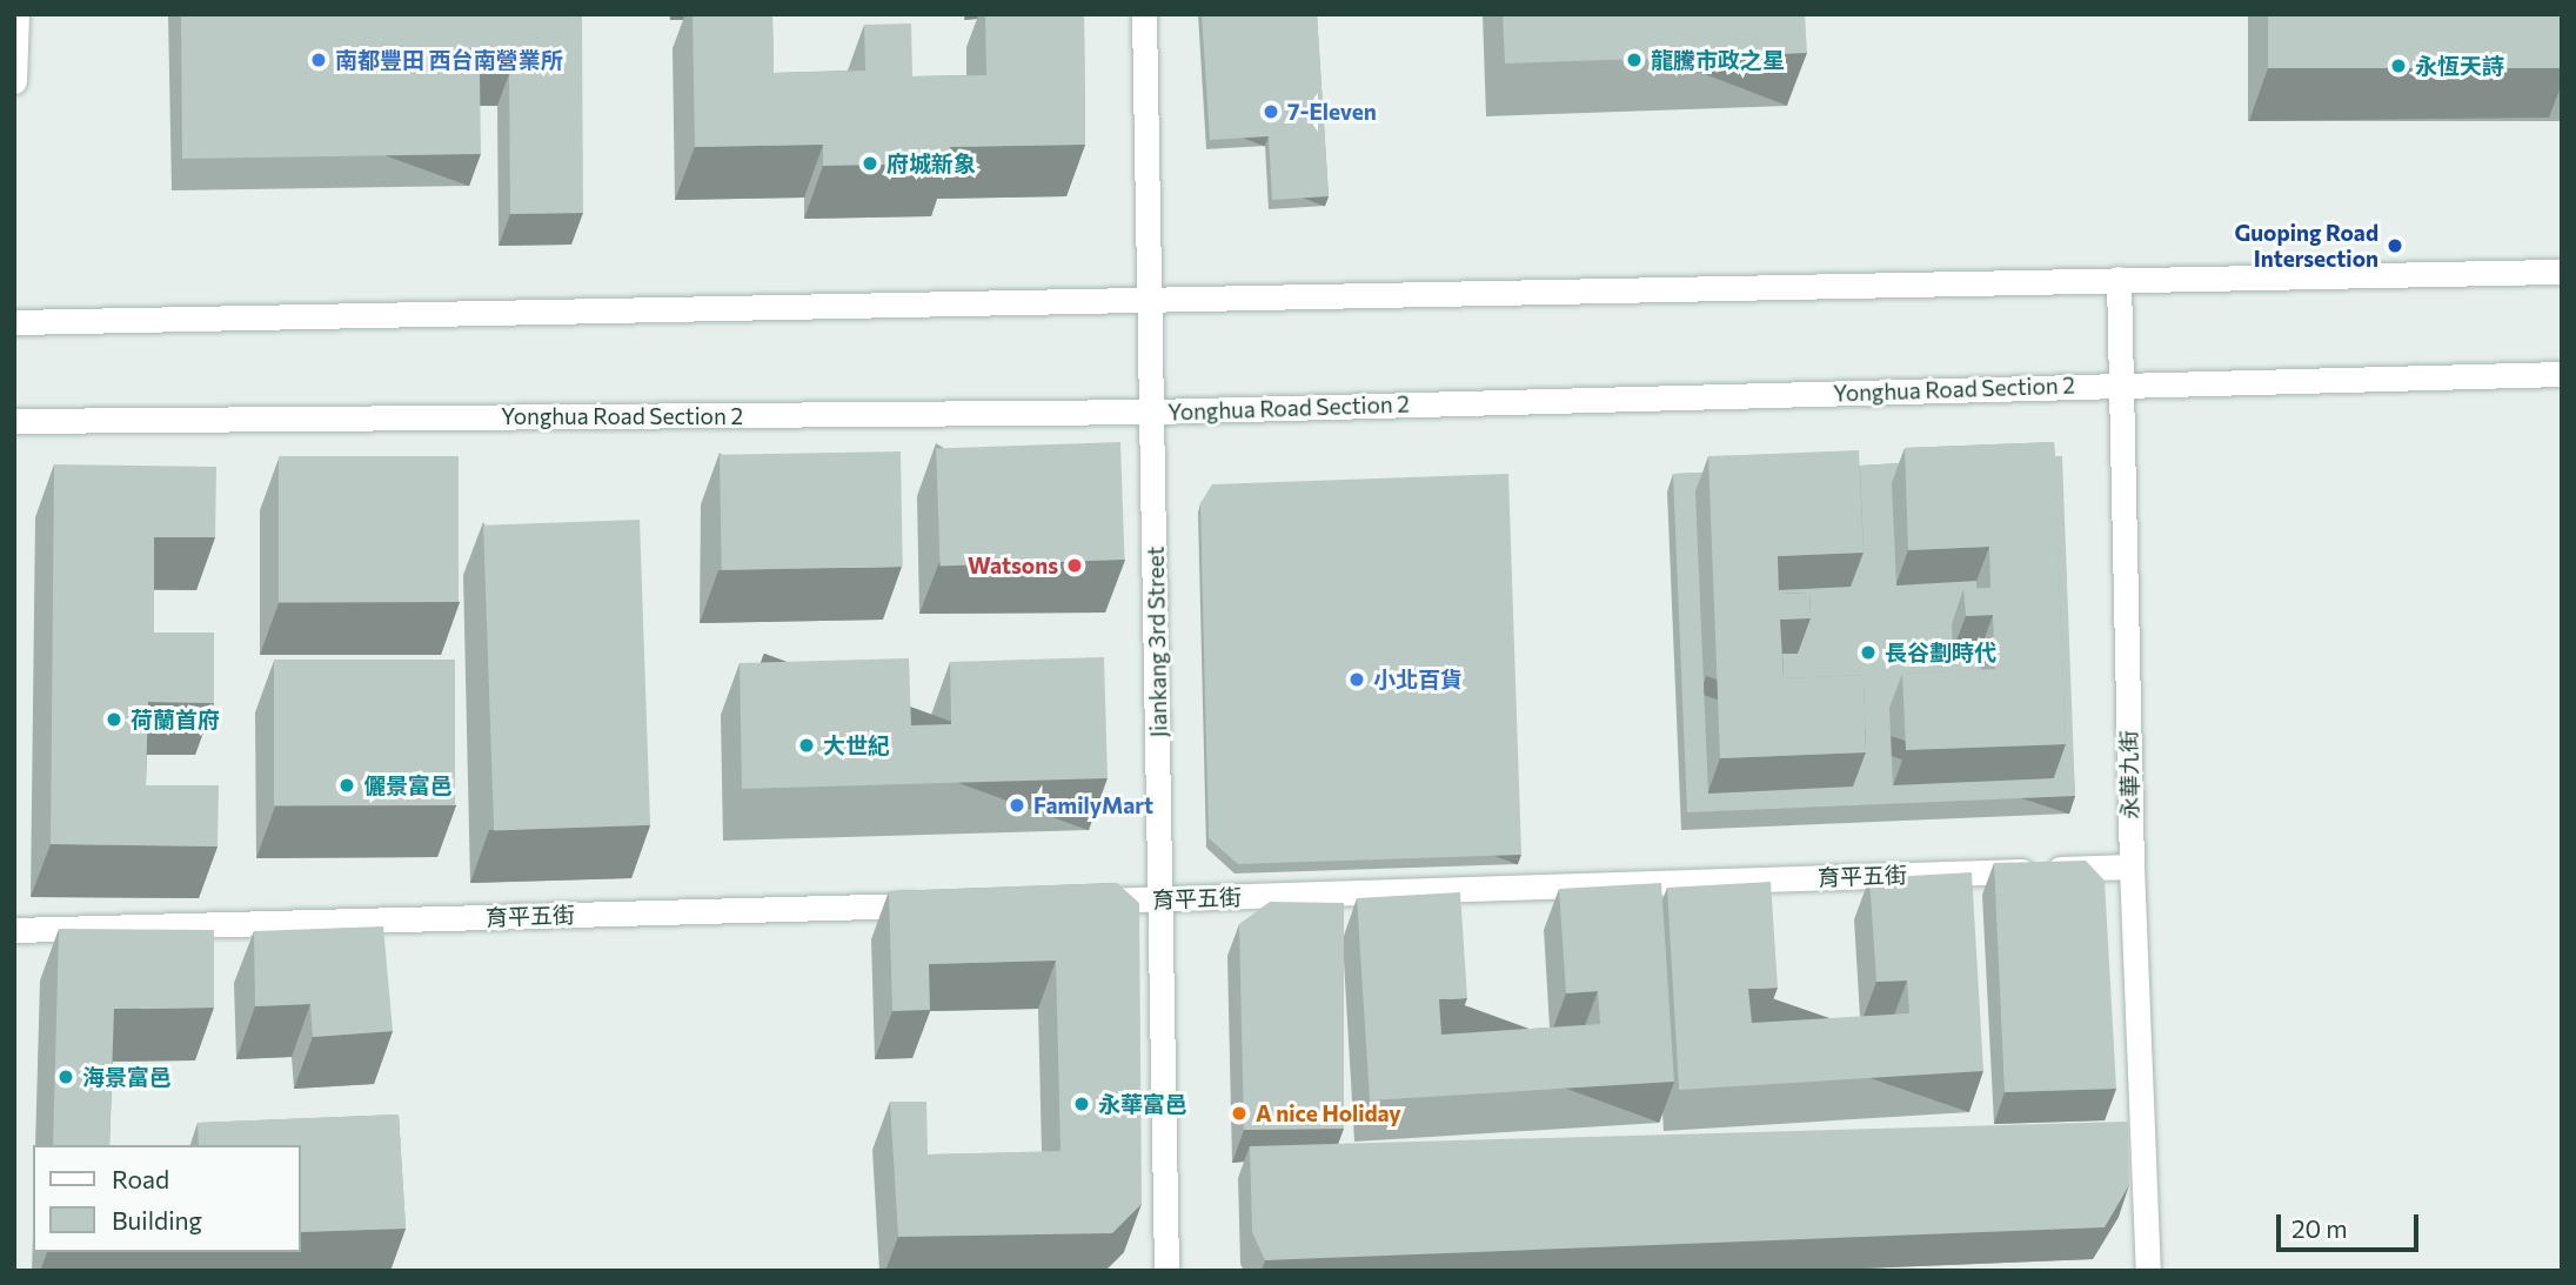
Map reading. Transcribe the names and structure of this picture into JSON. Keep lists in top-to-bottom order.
{
  "streets": {
    "street": [
      "Yonghua Road Section 2",
      "Jiankang 3rd Street",
      "永華九街",
      "育平五街"
    ]
  },
  "crossings": [
    ["Yonghua Road Section 2", "Jiankang 3rd Street"],
    ["Yonghua Road Section 2", "永華九街"],
    ["Jiankang 3rd Street", "育平五街"],
    ["永華九街", "育平五街"]
  ],
  "places": [
    "南都豐田 西台南營業所",
    "龍騰市政之星",
    "永恆天詩",
    "7-Eleven",
    "府城新象",
    "Guoping Road Intersection",
    "Watsons",
    "長谷劃時代",
    "小北百貨",
    "荷蘭首府",
    "大世紀",
    "儷景富邑",
    "FamilyMart",
    "海景富邑",
    "永華富邑",
    "A nice Holiday"
  ],
  "legend": ["Road", "Building"],
  "scale_bar": "20 m"
}
